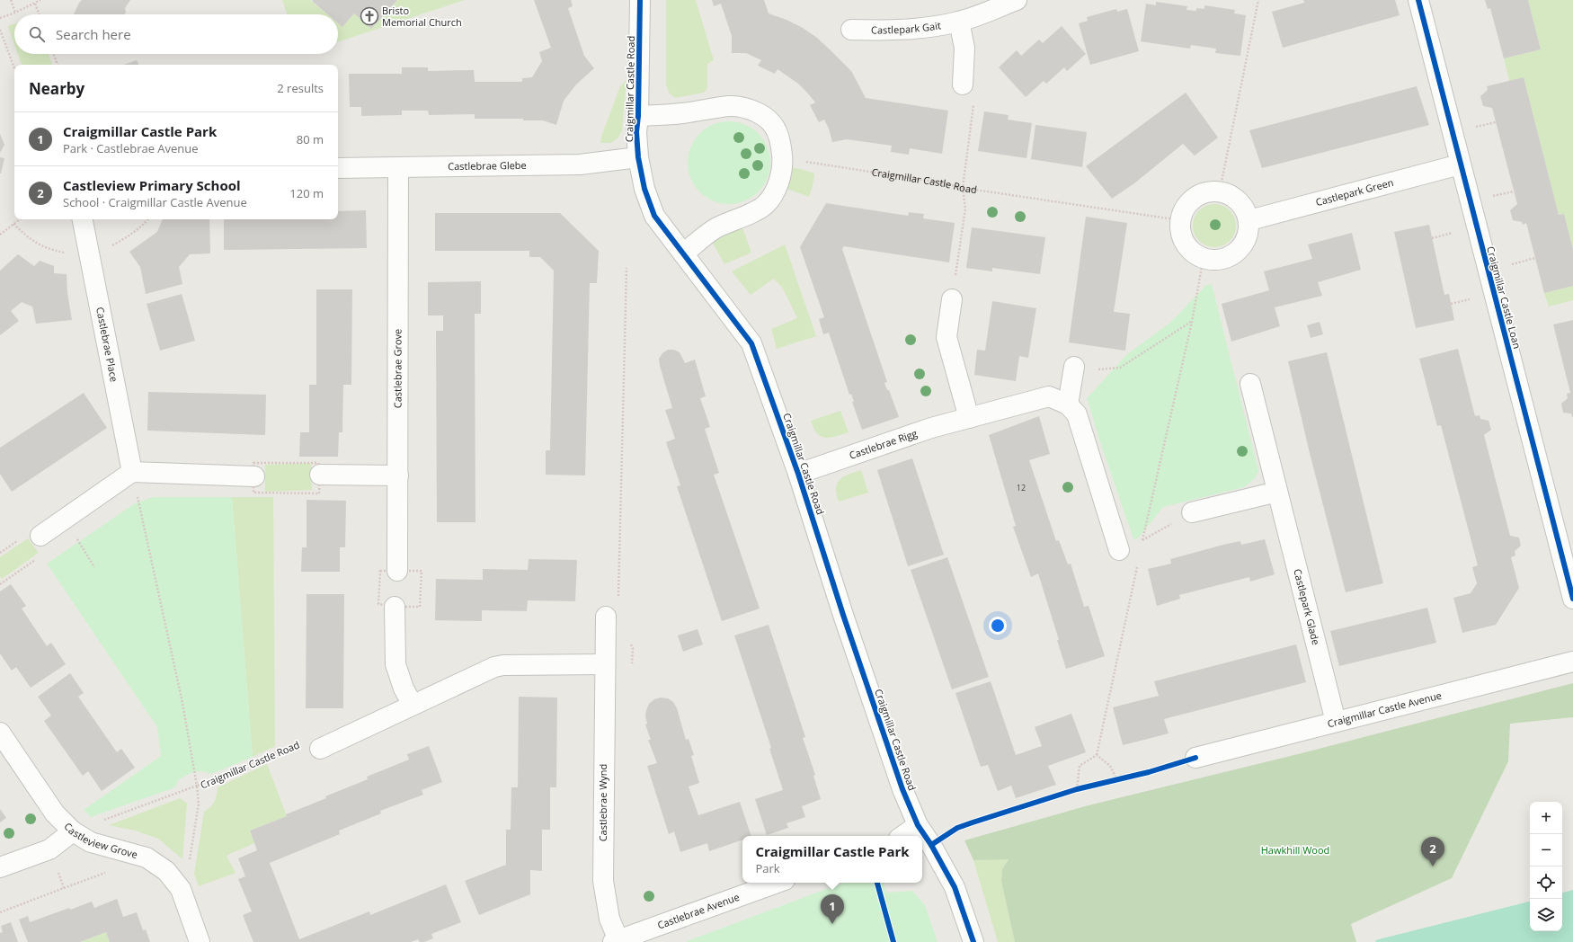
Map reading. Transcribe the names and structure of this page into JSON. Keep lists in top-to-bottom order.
{
  "streets": {
    "street": [
      "Castlepark Gait",
      "Craigmillar Castle Road",
      "Castlebrae Glebe",
      "Castlepark Green",
      "Craigmillar Castle Loan",
      "Castlebrae Place",
      "Castlebrae Grove",
      "Castlebrae Rigg",
      "Castlepark Glade",
      "Craigmillar Castle Avenue",
      "Castlebrae Wynd",
      "Castleview Grove",
      "Castlebrae Avenue"
    ]
  },
  "crossings": [
    ["Craigmillar Castle Road", "Castlebrae Glebe"],
    ["Craigmillar Castle Road", "Castlepark Green"],
    ["Craigmillar Castle Road", "Castlebrae Rigg"],
    ["Craigmillar Castle Road", "Castleview Grove"],
    ["Castlebrae Glebe", "Castlebrae Grove"],
    ["Castlepark Green", "Craigmillar Castle Loan"],
    ["Castlepark Glade", "Craigmillar Castle Avenue"],
    ["Castlebrae Wynd", "Castlebrae Avenue"]
  ],
  "parks": ["Hawkhill Wood"],
  "places": {
    "church": ["Bristo Memorial Church"]
  },
  "house_numbers": ["12"],
  "page": {
    "search": "Search here",
    "heading": ["Nearby", "2 results"],
    "list": [
      {
        "mark": "1",
        "name": "Craigmillar Castle Park",
        "note": "Park · Castlebrae Avenue",
        "value": "80 m"
      },
      {
        "mark": "2",
        "name": "Castleview Primary School",
        "note": "School · Craigmillar Castle Avenue",
        "value": "120 m"
      }
    ],
    "map_buttons": ["+", "−"],
    "popup": ["Craigmillar Castle Park", "Park"],
    "pins": ["2", "1"]
  }
}
